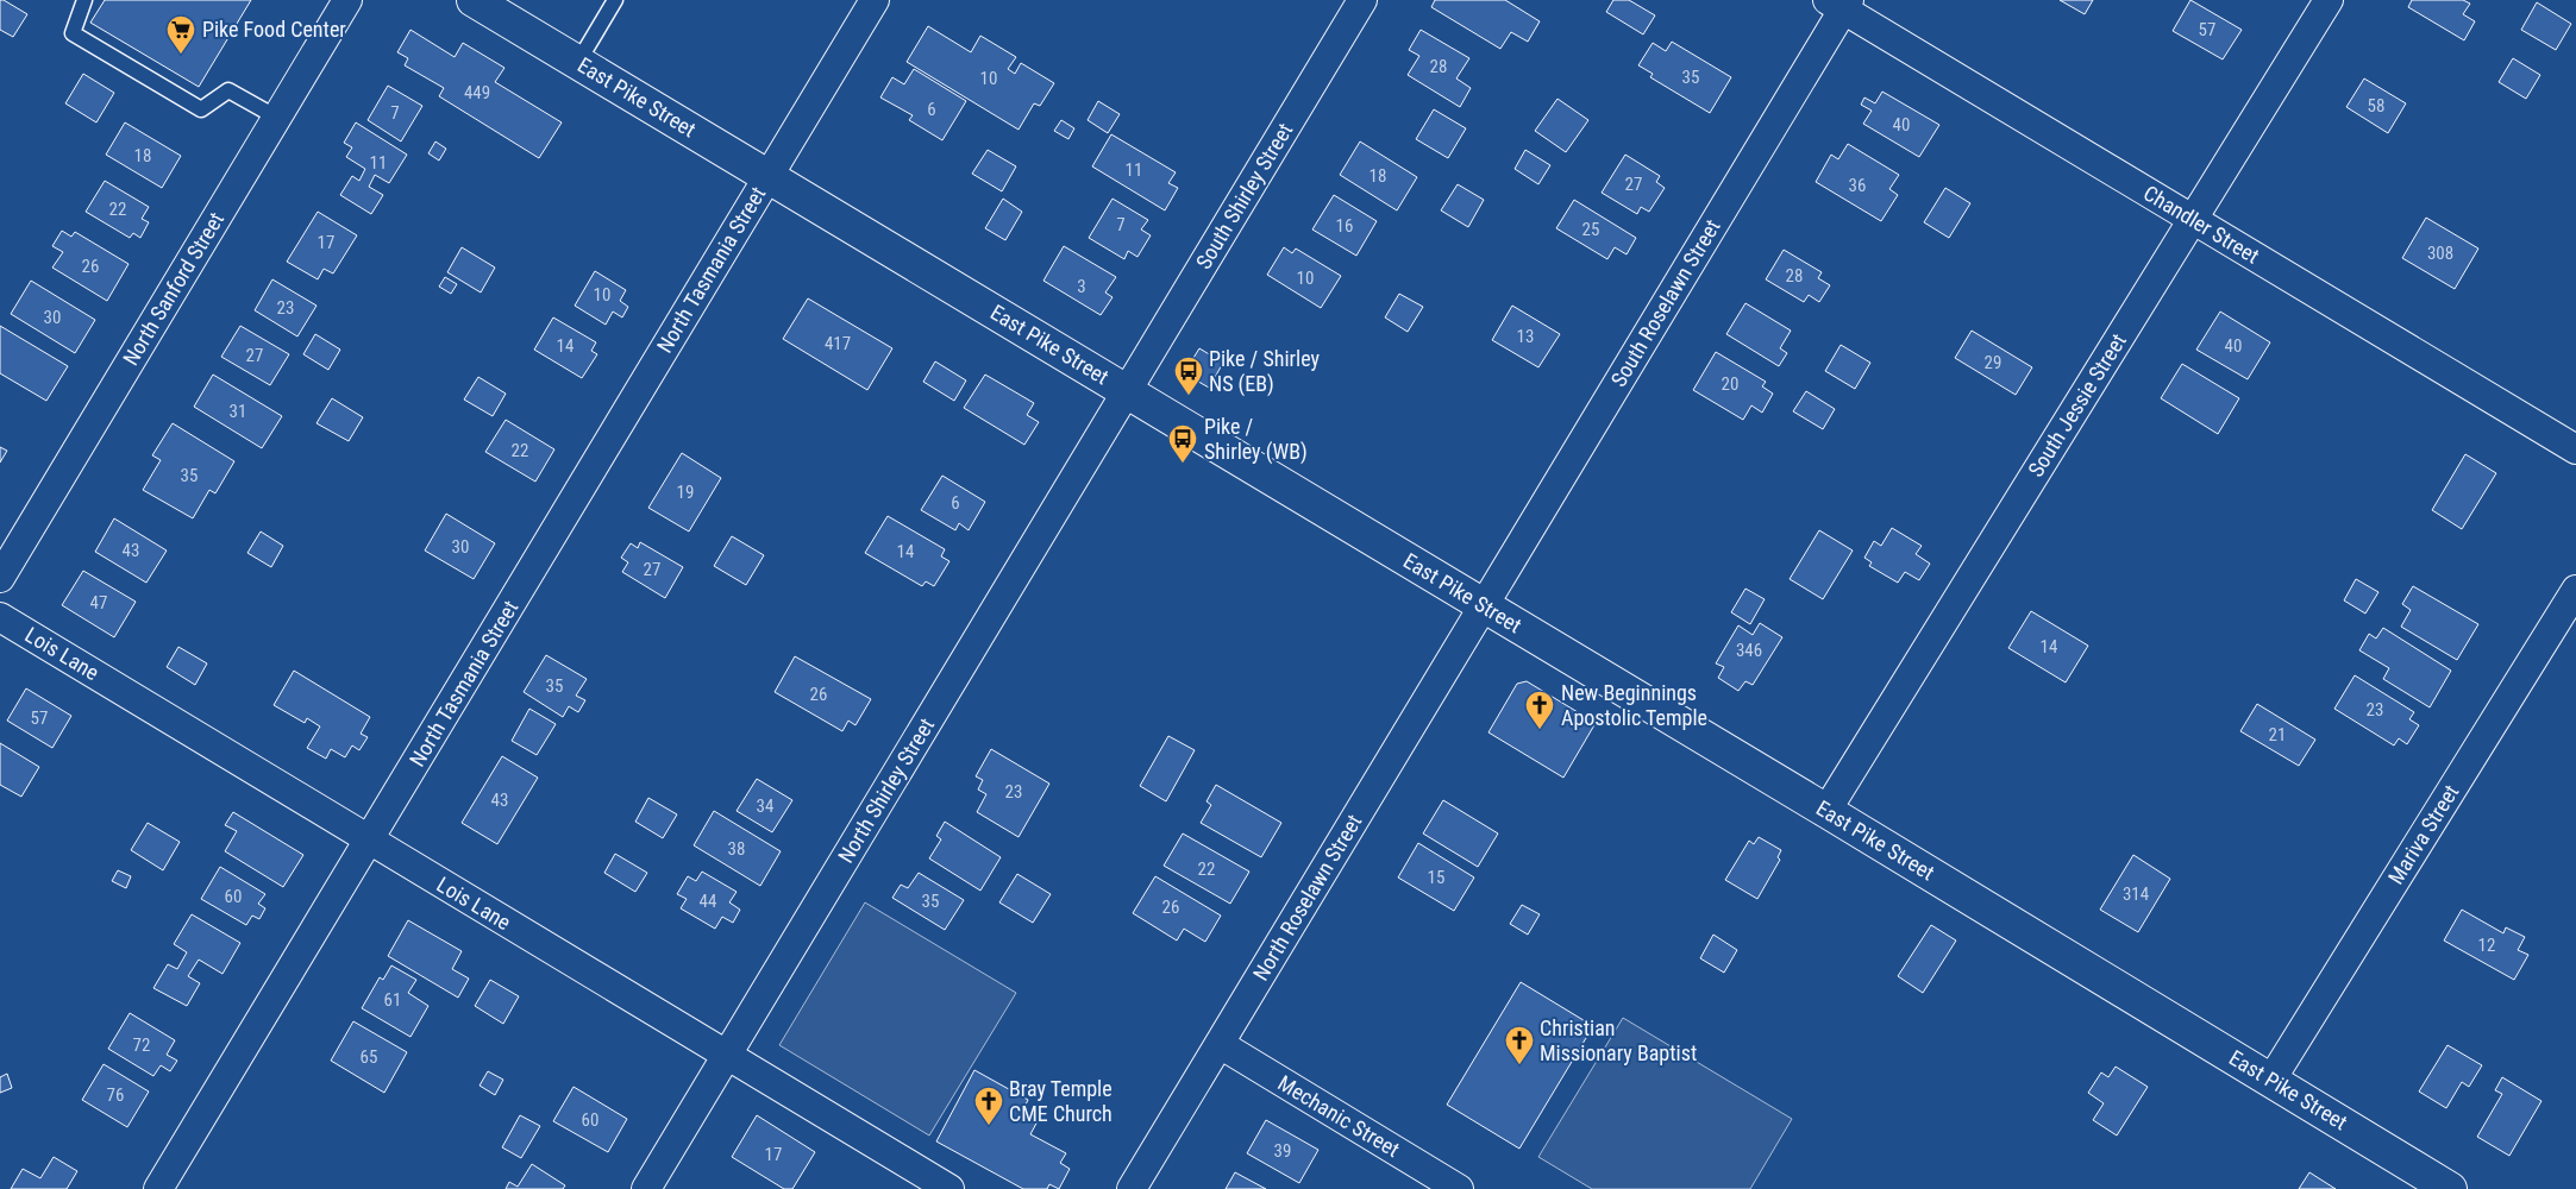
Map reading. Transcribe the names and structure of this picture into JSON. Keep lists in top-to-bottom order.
{
  "streets": {
    "street": [
      "East Pike Street",
      "South Shirley Street",
      "Chandler Street",
      "North Tasmania Street",
      "North Sanford Street",
      "South Roselawn Street",
      "South Jessie Street",
      "Lois Lane",
      "North Shirley Street",
      "Mariva Street",
      "North Roselawn Street",
      "Mechanic Street"
    ]
  },
  "crossings": [
    ["East Pike Street", "South Shirley Street"],
    ["East Pike Street", "North Tasmania Street"],
    ["East Pike Street", "South Roselawn Street"],
    ["East Pike Street", "South Jessie Street"],
    ["East Pike Street", "North Shirley Street"],
    ["East Pike Street", "Mariva Street"],
    ["East Pike Street", "North Roselawn Street"],
    ["South Shirley Street", "North Shirley Street"],
    ["Chandler Street", "South Roselawn Street"],
    ["Chandler Street", "South Jessie Street"],
    ["North Tasmania Street", "Lois Lane"],
    ["South Roselawn Street", "North Roselawn Street"],
    ["Lois Lane", "North Shirley Street"],
    ["North Roselawn Street", "Mechanic Street"]
  ],
  "places": {
    "supermarket": ["Pike Food Center"],
    "bus stop": ["Pike / Shirley NS (EB)", "Pike / Shirley (WB)"],
    "church": ["New Beginnings Apostolic Temple", "Christian Missionary Baptist", "Bray Temple CME Church"]
  },
  "house_numbers": [
    "57",
    "28",
    "35",
    "10",
    "449",
    "58",
    "6",
    "7",
    "40",
    "18",
    "11",
    "11",
    "18",
    "27",
    "36",
    "22",
    "7",
    "16",
    "25",
    "17",
    "308",
    "26",
    "28",
    "10",
    "3",
    "10",
    "23",
    "30",
    "13",
    "417",
    "14",
    "40",
    "27",
    "29",
    "20",
    "31",
    "22",
    "35",
    "19",
    "6",
    "30",
    "43",
    "14",
    "27",
    "47",
    "14",
    "346",
    "35",
    "26",
    "23",
    "57",
    "21",
    "23",
    "43",
    "34",
    "38",
    "22",
    "15",
    "314",
    "60",
    "44",
    "35",
    "26",
    "12",
    "61",
    "72",
    "65",
    "76",
    "60",
    "39",
    "17"
  ]
}
